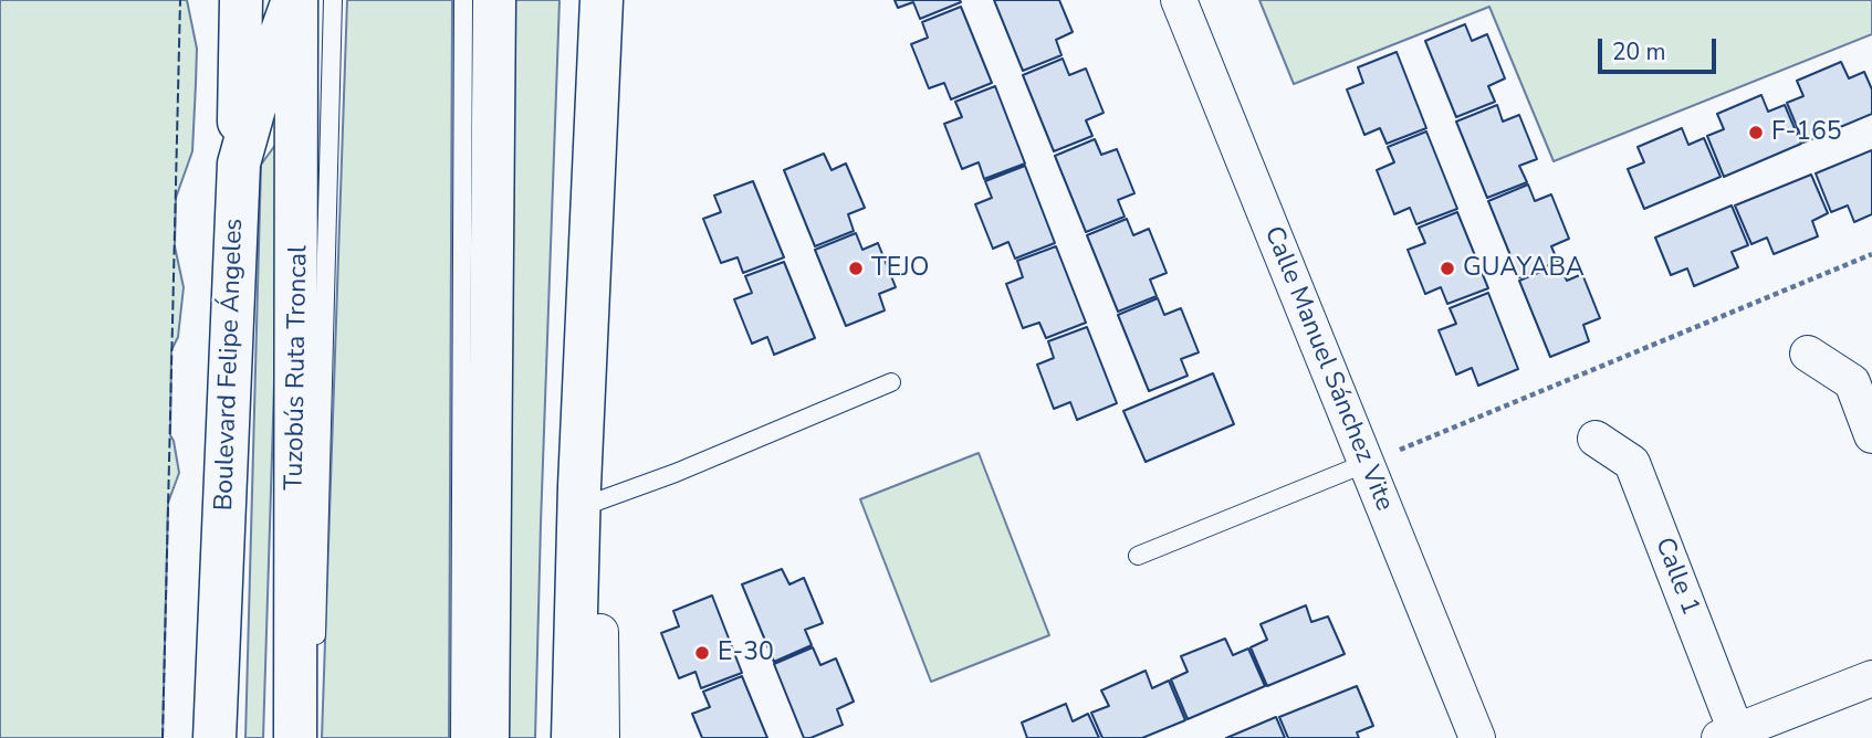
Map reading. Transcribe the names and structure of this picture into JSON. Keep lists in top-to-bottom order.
{
  "streets": {
    "main road": ["Boulevard Felipe Ángeles"],
    "street": ["Calle Manuel Sánchez Vite", "Calle 1"],
    "lane": ["Tuzobús Ruta Troncal"]
  },
  "places": [
    "F-165",
    "TEJO",
    "GUAYABA",
    "E-30"
  ],
  "scale_bar": "20 m"
}
